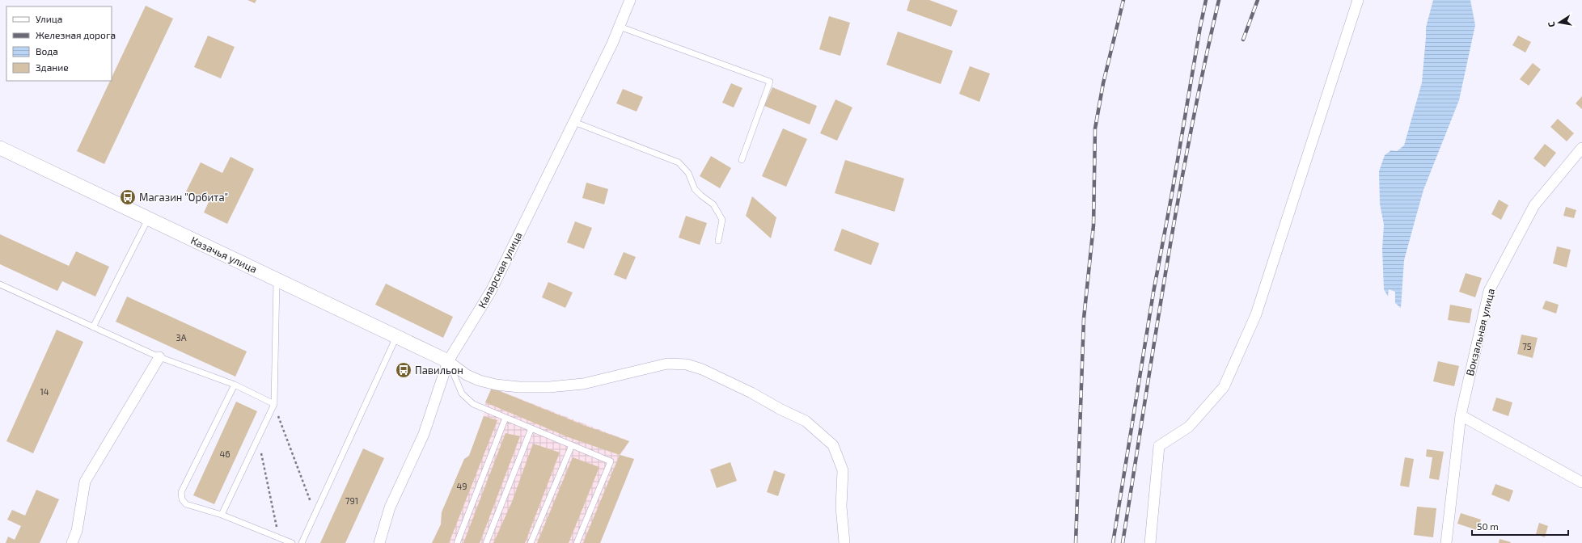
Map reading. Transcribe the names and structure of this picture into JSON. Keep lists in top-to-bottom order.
{
  "streets": {
    "street": ["Казачья улица", "Каларская улица", "Вокзальная улица"]
  },
  "crossings": [
    ["Казачья улица", "Каларская улица"]
  ],
  "places": {
    "bus stop": ["Магазин \"Орбита\"", "Павильон"]
  },
  "house_numbers": [
    "3А",
    "75",
    "14",
    "46",
    "49",
    "791"
  ],
  "legend": [
    "Улица",
    "Железная дорога",
    "Вода",
    "Здание"
  ],
  "scale_bar": "50 m",
  "north": "left"
}
